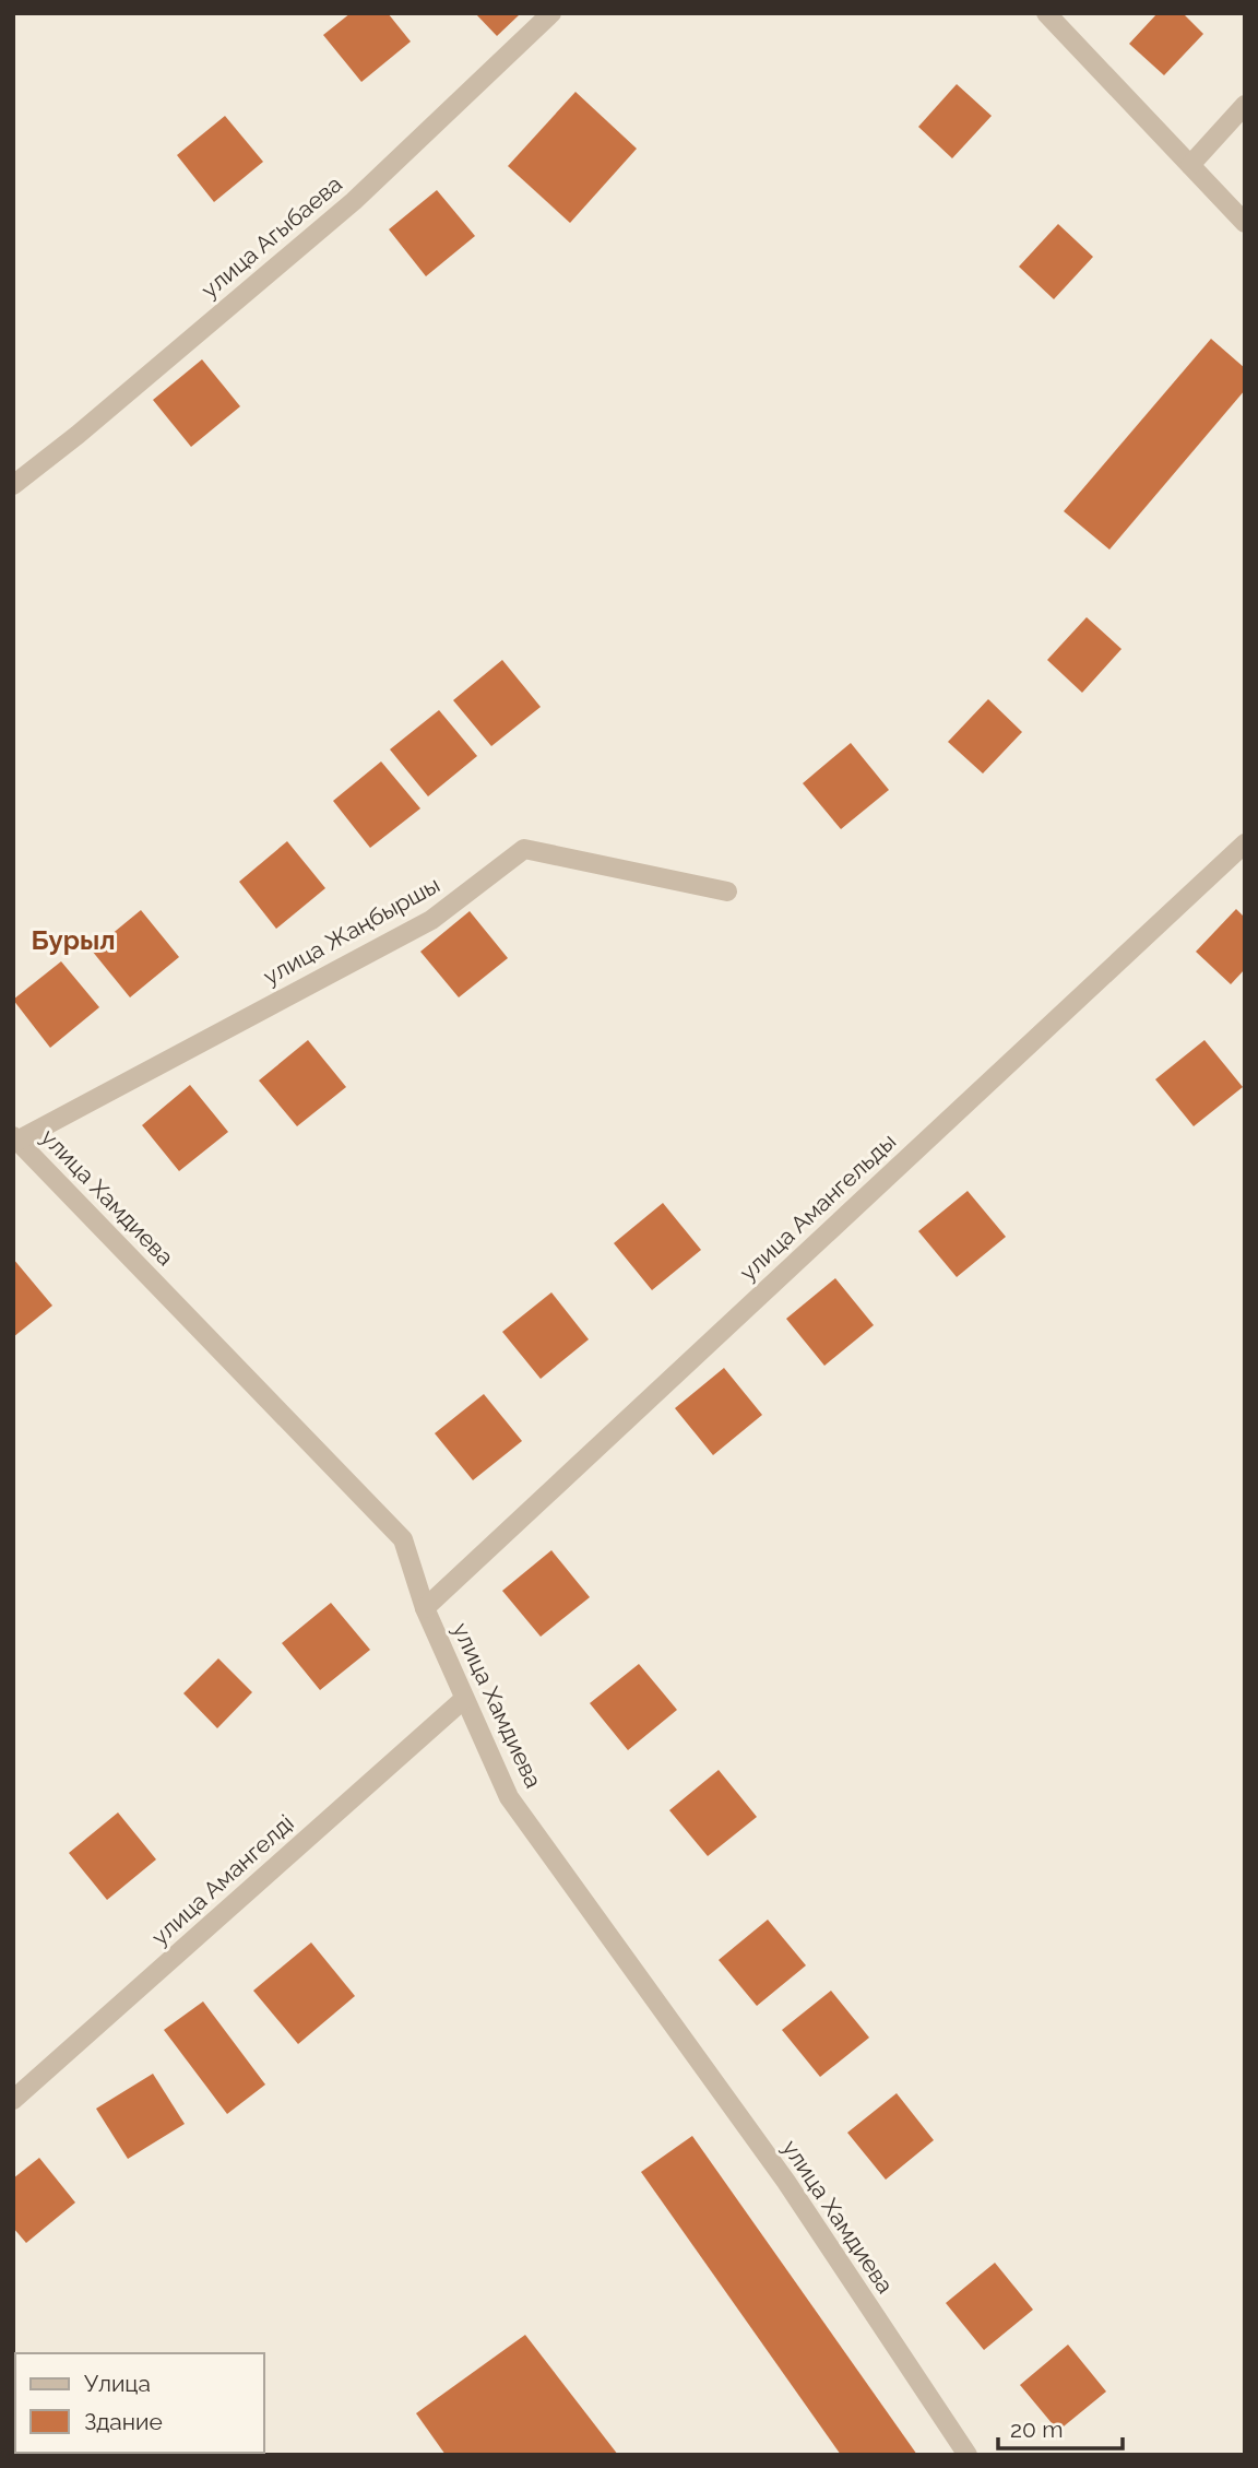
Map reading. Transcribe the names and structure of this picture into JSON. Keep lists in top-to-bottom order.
{
  "streets": {
    "street": [
      "улица Агыбаева",
      "улица Жаңбыршы",
      "улица Хамдиева",
      "улица Амангельды",
      "улица Амангелді"
    ]
  },
  "crossings": [
    ["улица Жаңбыршы", "улица Хамдиева"],
    ["улица Хамдиева", "улица Амангельды"],
    ["улица Хамдиева", "улица Амангелді"]
  ],
  "districts": ["Бурыл"],
  "legend": ["Улица", "Здание"],
  "scale_bar": "20 m"
}
